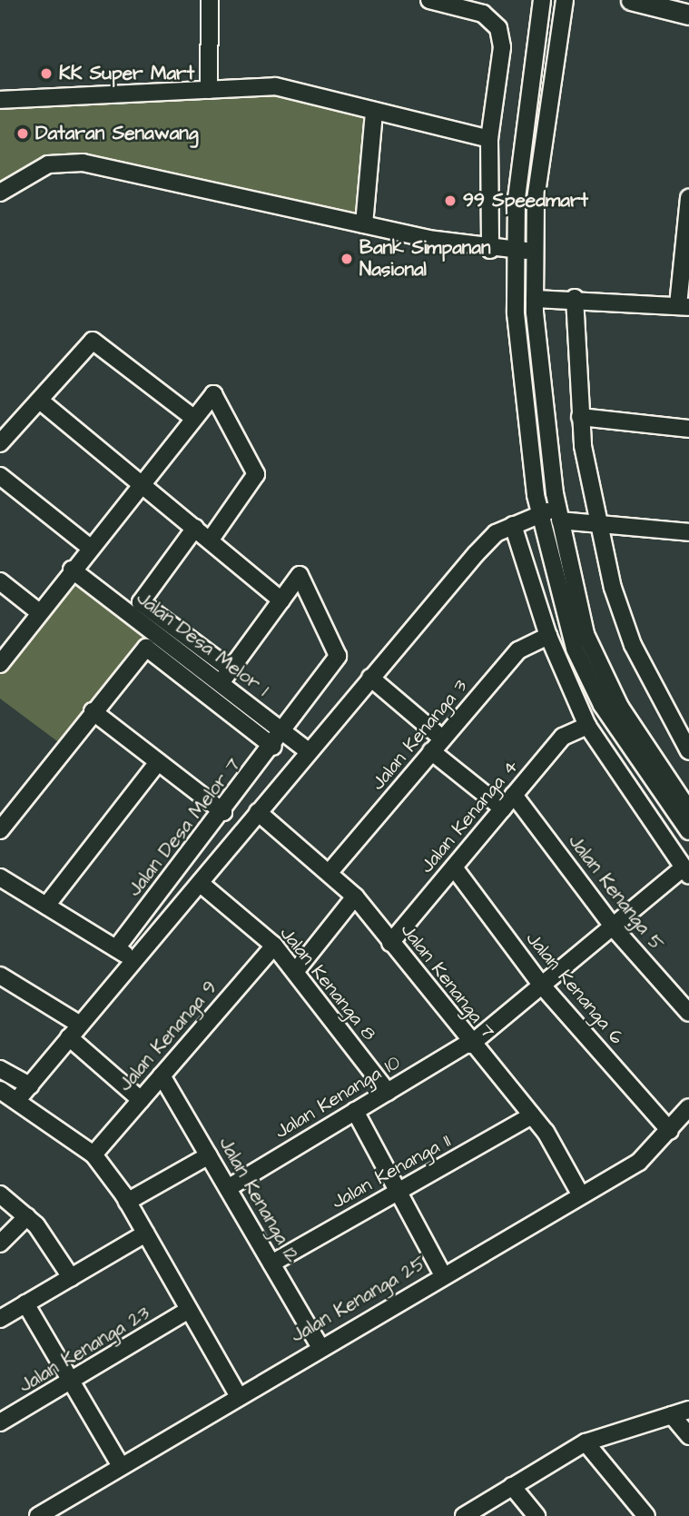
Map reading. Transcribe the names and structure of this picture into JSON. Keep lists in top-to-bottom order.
{
  "streets": {
    "street": [
      "Jalan Desa Melor 1",
      "Jalan Kenanga 3",
      "Jalan Kenanga 4",
      "Jalan Desa Melor 7",
      "Jalan Kenanga 5",
      "Jalan Kenanga 7",
      "Jalan Kenanga 8",
      "Jalan Kenanga 6",
      "Jalan Kenanga 9",
      "Jalan Kenanga 10",
      "Jalan Kenanga 11",
      "Jalan Kenanga 12",
      "Jalan Kenanga 25",
      "Jalan Kenanga 23"
    ]
  },
  "crossings": [
    ["Jalan Desa Melor 1", "Jalan Desa Melor 7"],
    ["Jalan Kenanga 3", "Jalan Kenanga 7"],
    ["Jalan Kenanga 4", "Jalan Kenanga 5"],
    ["Jalan Kenanga 4", "Jalan Kenanga 7"],
    ["Jalan Kenanga 4", "Jalan Kenanga 6"],
    ["Jalan Kenanga 5", "Jalan Kenanga 10"],
    ["Jalan Kenanga 7", "Jalan Kenanga 10"],
    ["Jalan Kenanga 7", "Jalan Kenanga 11"],
    ["Jalan Kenanga 7", "Jalan Kenanga 25"],
    ["Jalan Kenanga 8", "Jalan Kenanga 9"],
    ["Jalan Kenanga 8", "Jalan Kenanga 10"],
    ["Jalan Kenanga 6", "Jalan Kenanga 10"],
    ["Jalan Kenanga 6", "Jalan Kenanga 25"],
    ["Jalan Kenanga 9", "Jalan Kenanga 12"],
    ["Jalan Kenanga 10", "Jalan Kenanga 12"],
    ["Jalan Kenanga 11", "Jalan Kenanga 12"],
    ["Jalan Kenanga 12", "Jalan Kenanga 25"]
  ],
  "places": [
    "KK Super Mart",
    "Dataran Senawang",
    "99 Speedmart",
    "Bank Simpanan Nasional"
  ]
}
